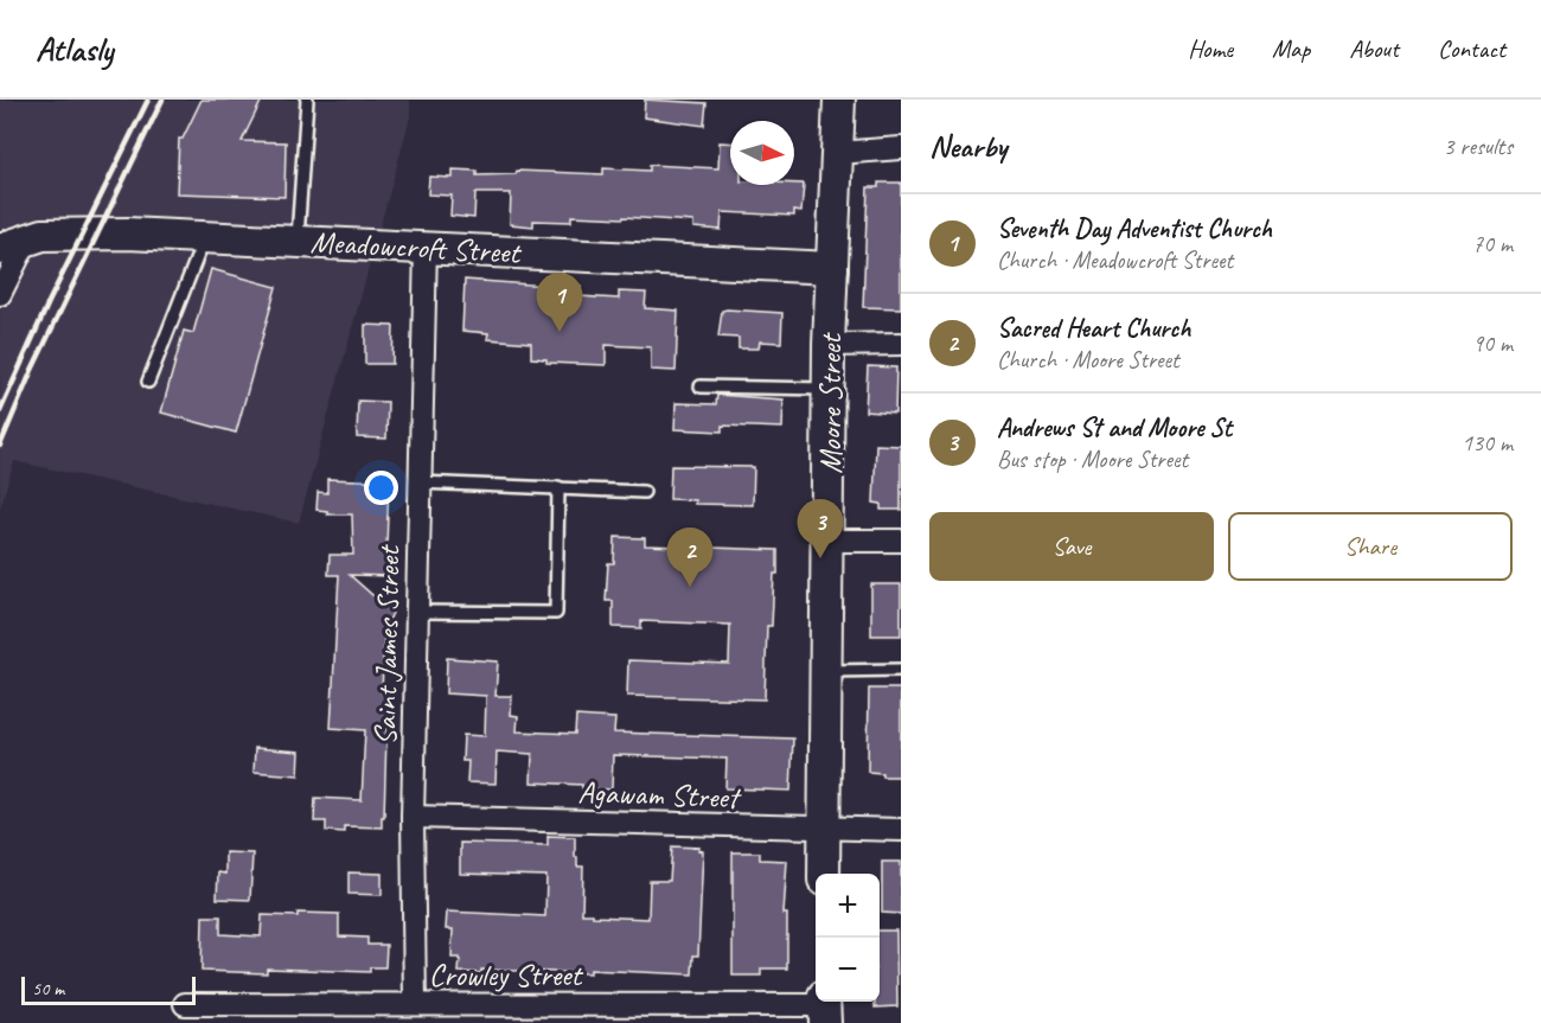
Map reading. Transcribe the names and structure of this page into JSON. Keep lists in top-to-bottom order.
{
  "streets": {
    "street": [
      "Meadowcroft Street",
      "Moore Street",
      "Saint James Street",
      "Agawam Street",
      "Crowley Street"
    ]
  },
  "crossings": [
    ["Meadowcroft Street", "Moore Street"],
    ["Meadowcroft Street", "Saint James Street"],
    ["Moore Street", "Agawam Street"],
    ["Saint James Street", "Agawam Street"],
    ["Saint James Street", "Crowley Street"]
  ],
  "scale_bar": "50 m",
  "north": "right",
  "page": {
    "header": "Atlasly",
    "nav": [
      "Home",
      "Map",
      "About",
      "Contact"
    ],
    "heading": ["Nearby", "3 results"],
    "list": [
      {
        "mark": "1",
        "name": "Seventh Day Adventist Church",
        "note": "Church · Meadowcroft Street",
        "value": "70 m"
      },
      {
        "mark": "2",
        "name": "Sacred Heart Church",
        "note": "Church · Moore Street",
        "value": "90 m"
      },
      {
        "mark": "3",
        "name": "Andrews St and Moore St",
        "note": "Bus stop · Moore Street",
        "value": "130 m"
      }
    ],
    "pins": ["1", "3", "2"],
    "buttons": ["Save", "Share"],
    "map_buttons": ["+", "−"],
    "scale": "50 m"
  }
}
